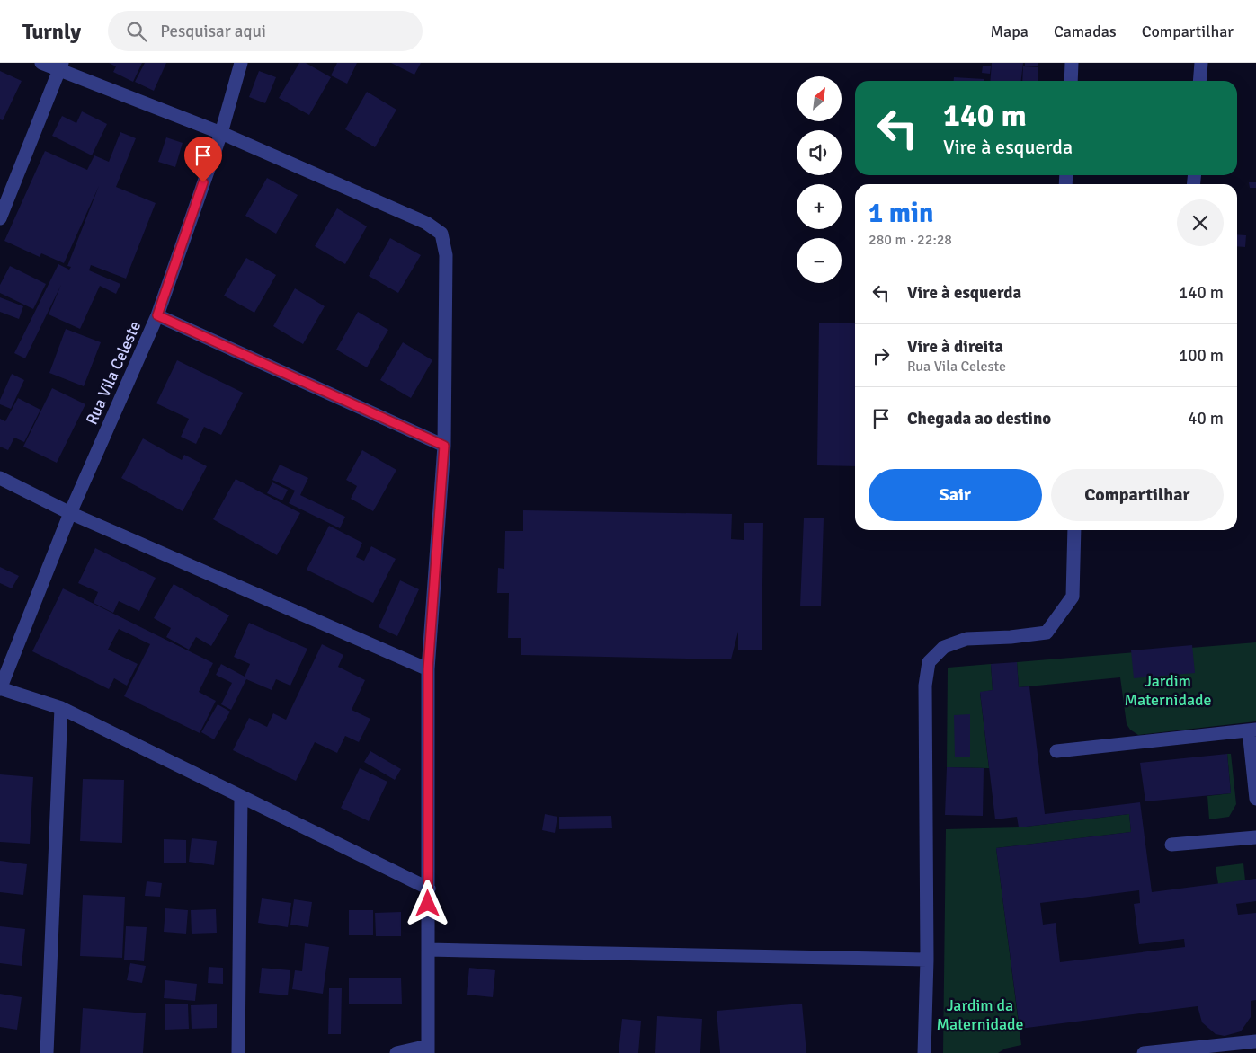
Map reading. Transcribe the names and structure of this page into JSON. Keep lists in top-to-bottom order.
{
  "streets": {
    "street": ["Rua Vila Celeste"]
  },
  "parks": ["Jardim Maternidade", "Jardim da Maternidade"],
  "north": "top right",
  "page": {
    "header": "Turnly",
    "search": "Pesquisar aqui",
    "nav": ["Mapa", "Camadas", "Compartilhar"],
    "map_buttons": ["+", "−"],
    "turn": ["140 m", "Vire à esquerda"],
    "heading": ["1 min", "280 m · 22:28"],
    "list": [
      {
        "name": "Vire à esquerda",
        "value": "140 m"
      },
      {
        "name": "Vire à direita",
        "note": "Rua Vila Celeste",
        "value": "100 m"
      },
      {
        "name": "Chegada ao destino",
        "value": "40 m"
      }
    ],
    "buttons": ["Sair", "Compartilhar"]
  }
}
